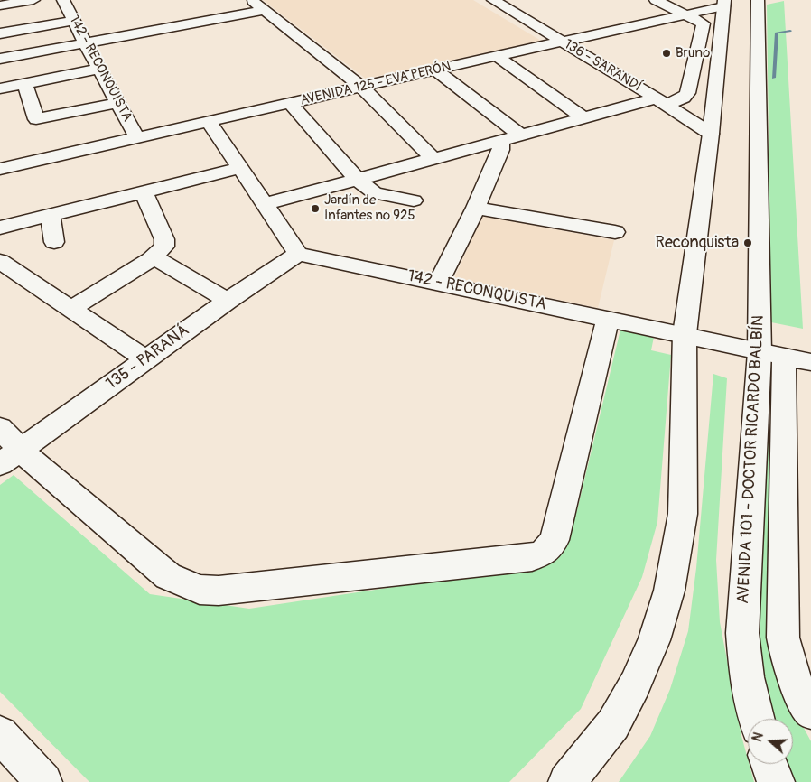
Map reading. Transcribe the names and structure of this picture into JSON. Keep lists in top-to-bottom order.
{
  "streets": {
    "street": [
      "136 - SARANDÍ",
      "142 - RECONQUISTA",
      "AVENIDA 125 - EVA PERÓN",
      "135 - PARANÁ",
      "AVENIDA 101 - DOCTOR RICARDO BALBÍN"
    ]
  },
  "crossings": [
    ["136 - SARANDÍ", "AVENIDA 125 - EVA PERÓN"],
    ["142 - RECONQUISTA", "AVENIDA 125 - EVA PERÓN"],
    ["142 - RECONQUISTA", "135 - PARANÁ"],
    ["142 - RECONQUISTA", "AVENIDA 101 - DOCTOR RICARDO BALBÍN"],
    ["AVENIDA 125 - EVA PERÓN", "AVENIDA 101 - DOCTOR RICARDO BALBÍN"]
  ],
  "places": ["Bruno", "Jardín de Infantes nº 925", "Reconquista"],
  "north": "left"
}
